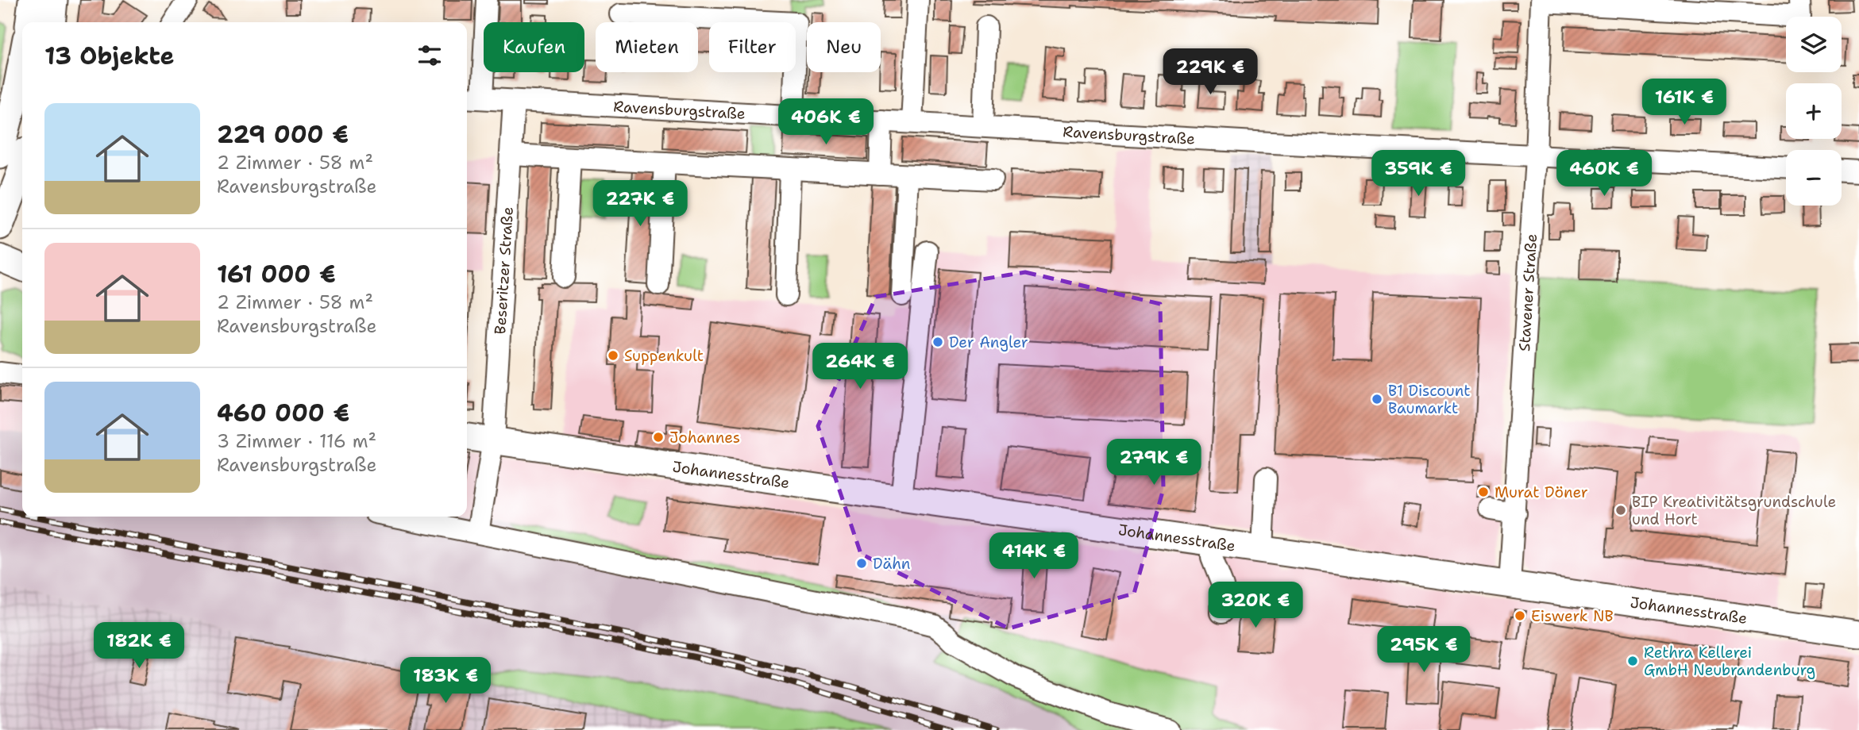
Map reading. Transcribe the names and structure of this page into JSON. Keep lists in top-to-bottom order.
{
  "streets": {
    "main road": ["Johannesstraße"],
    "street": ["Ravensburgstraße", "Beseritzer Straße", "Stavener Straße"]
  },
  "crossings": [
    ["Ravensburgstraße", "Beseritzer Straße"],
    ["Ravensburgstraße", "Stavener Straße"],
    ["Beseritzer Straße", "Johannesstraße"],
    ["Stavener Straße", "Johannesstraße"]
  ],
  "places": [
    "Der Angler",
    "Suppenkult",
    "B1 Discount Baumarkt",
    "Johannes",
    "Murat Döner",
    "BIP Kreativitätsgrundschule und Hort",
    "Dähn",
    "Eiswerk NB",
    "Rethra Kellerei GmbH Neubrandenburg"
  ],
  "page": {
    "map_buttons": ["+", "−"],
    "chip": [
      "Kaufen",
      "Mieten",
      "Filter",
      "Neu"
    ],
    "heading": "13 Objekte",
    "price": [
      "229K €",
      "161K €",
      "406K €",
      "359K €",
      "460K €",
      "227K €",
      "264K €",
      "279K €",
      "414K €",
      "320K €",
      "182K €",
      "295K €",
      "183K €"
    ],
    "list": [
      {
        "name": "229 000 €",
        "note": "2 Zimmer · 58 m² · Ravensburgstraße"
      },
      {
        "name": "161 000 €",
        "note": "2 Zimmer · 58 m² · Ravensburgstraße"
      },
      {
        "name": "460 000 €",
        "note": "3 Zimmer · 116 m² · Ravensburgstraße"
      }
    ]
  }
}
